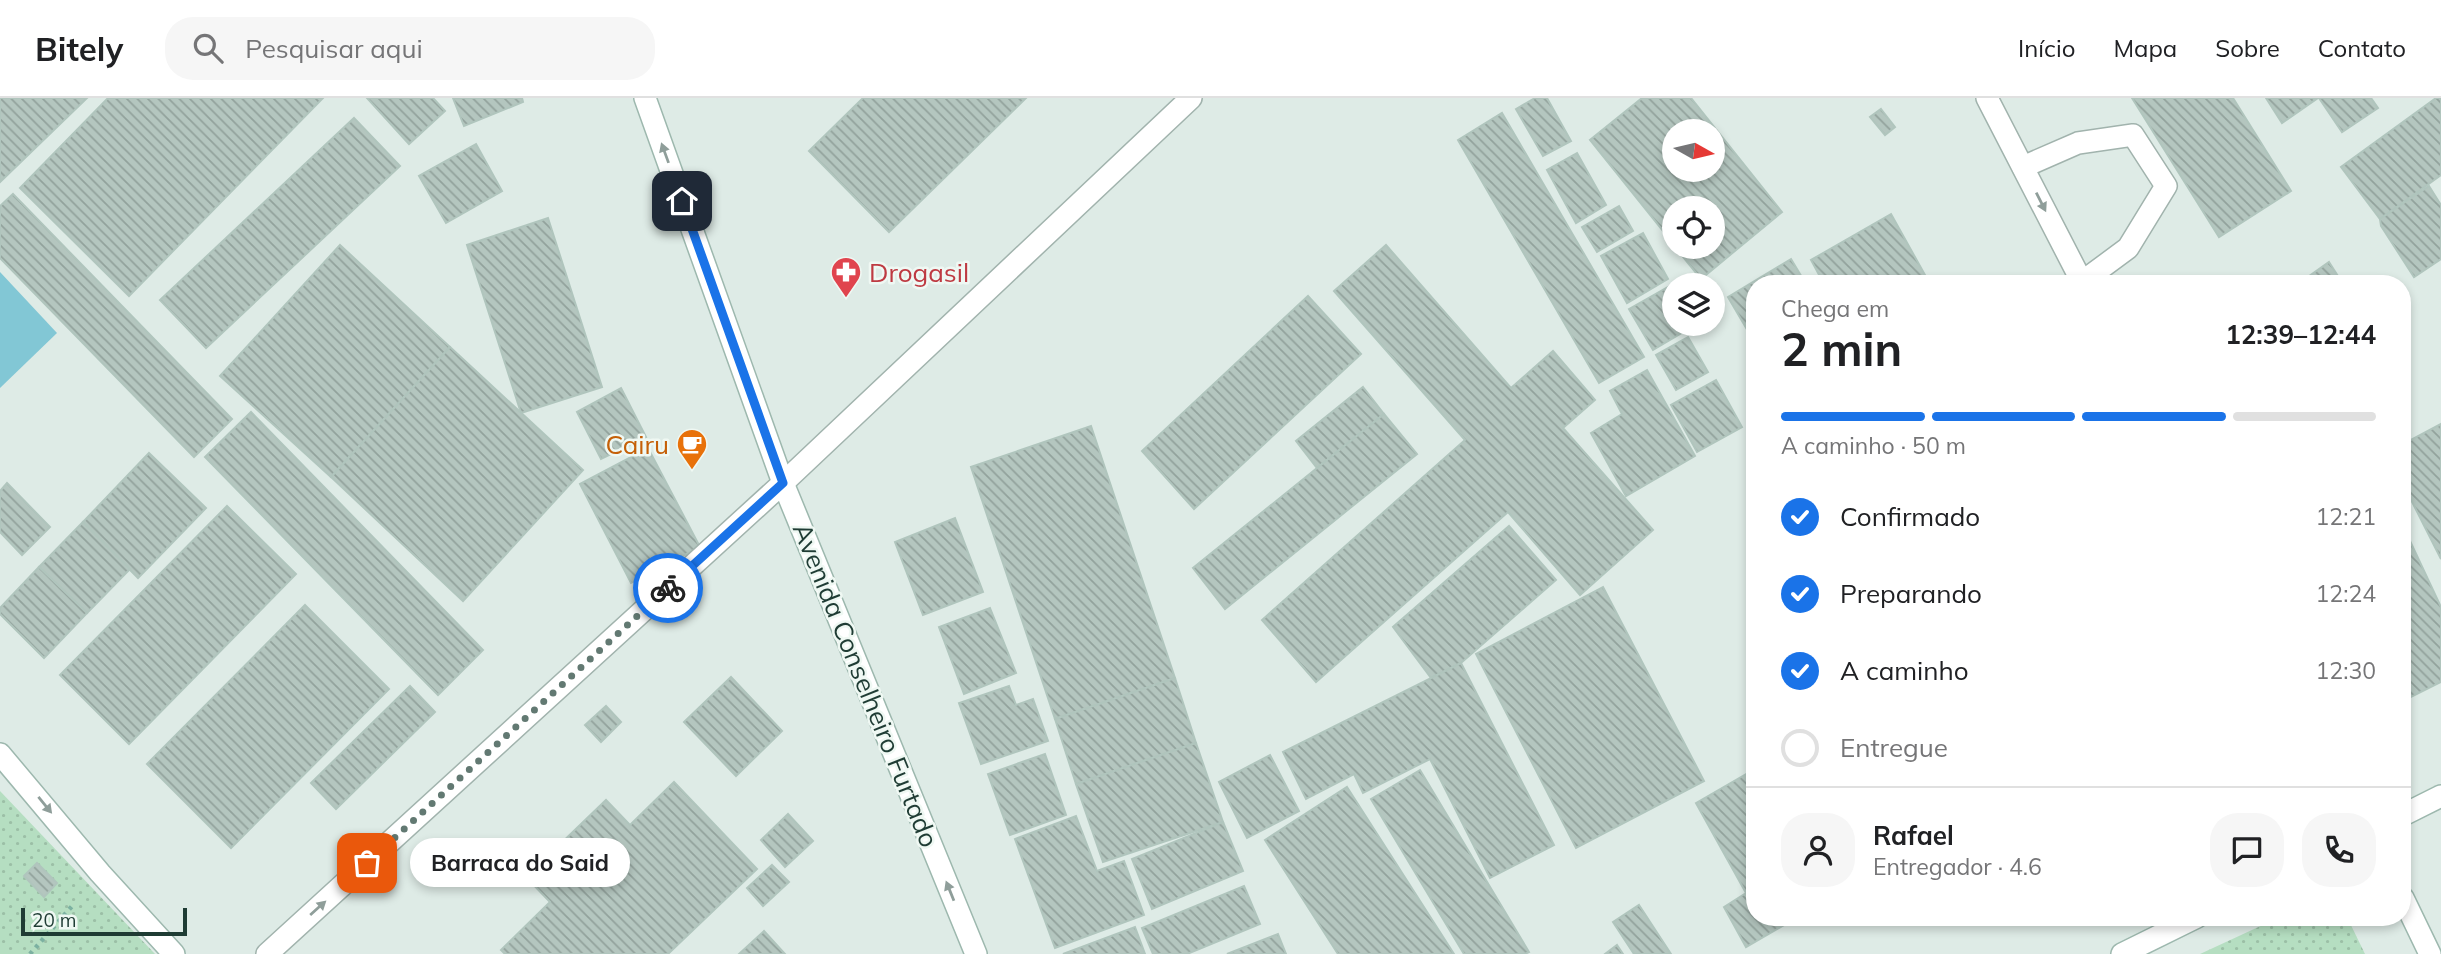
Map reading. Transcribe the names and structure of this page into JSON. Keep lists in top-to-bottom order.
{
  "streets": {
    "street": ["Avenida Conselheiro Furtado"]
  },
  "one_way": ["Avenida Conselheiro Furtado"],
  "places": {
    "pharmacy": ["Drogasil"],
    "cafe": ["Cairu"],
    "other": ["Barraca do Said"]
  },
  "scale_bar": "20 m",
  "north": "right",
  "page": {
    "header": "Bitely",
    "search": "Pesquisar aqui",
    "nav": [
      "Início",
      "Mapa",
      "Sobre",
      "Contato"
    ],
    "heading": ["2 min", "Chega em", "12:39–12:44"],
    "panel": ["Rafael", "Entregador · 4.6"],
    "bar": "A caminho · 50 m",
    "list": [
      ["Confirmado", "12:21"],
      ["Preparando", "12:24"],
      ["A caminho", "12:30"],
      "Entregue"
    ],
    "bubble": "Barraca do Said",
    "scale": "20 m"
  }
}
